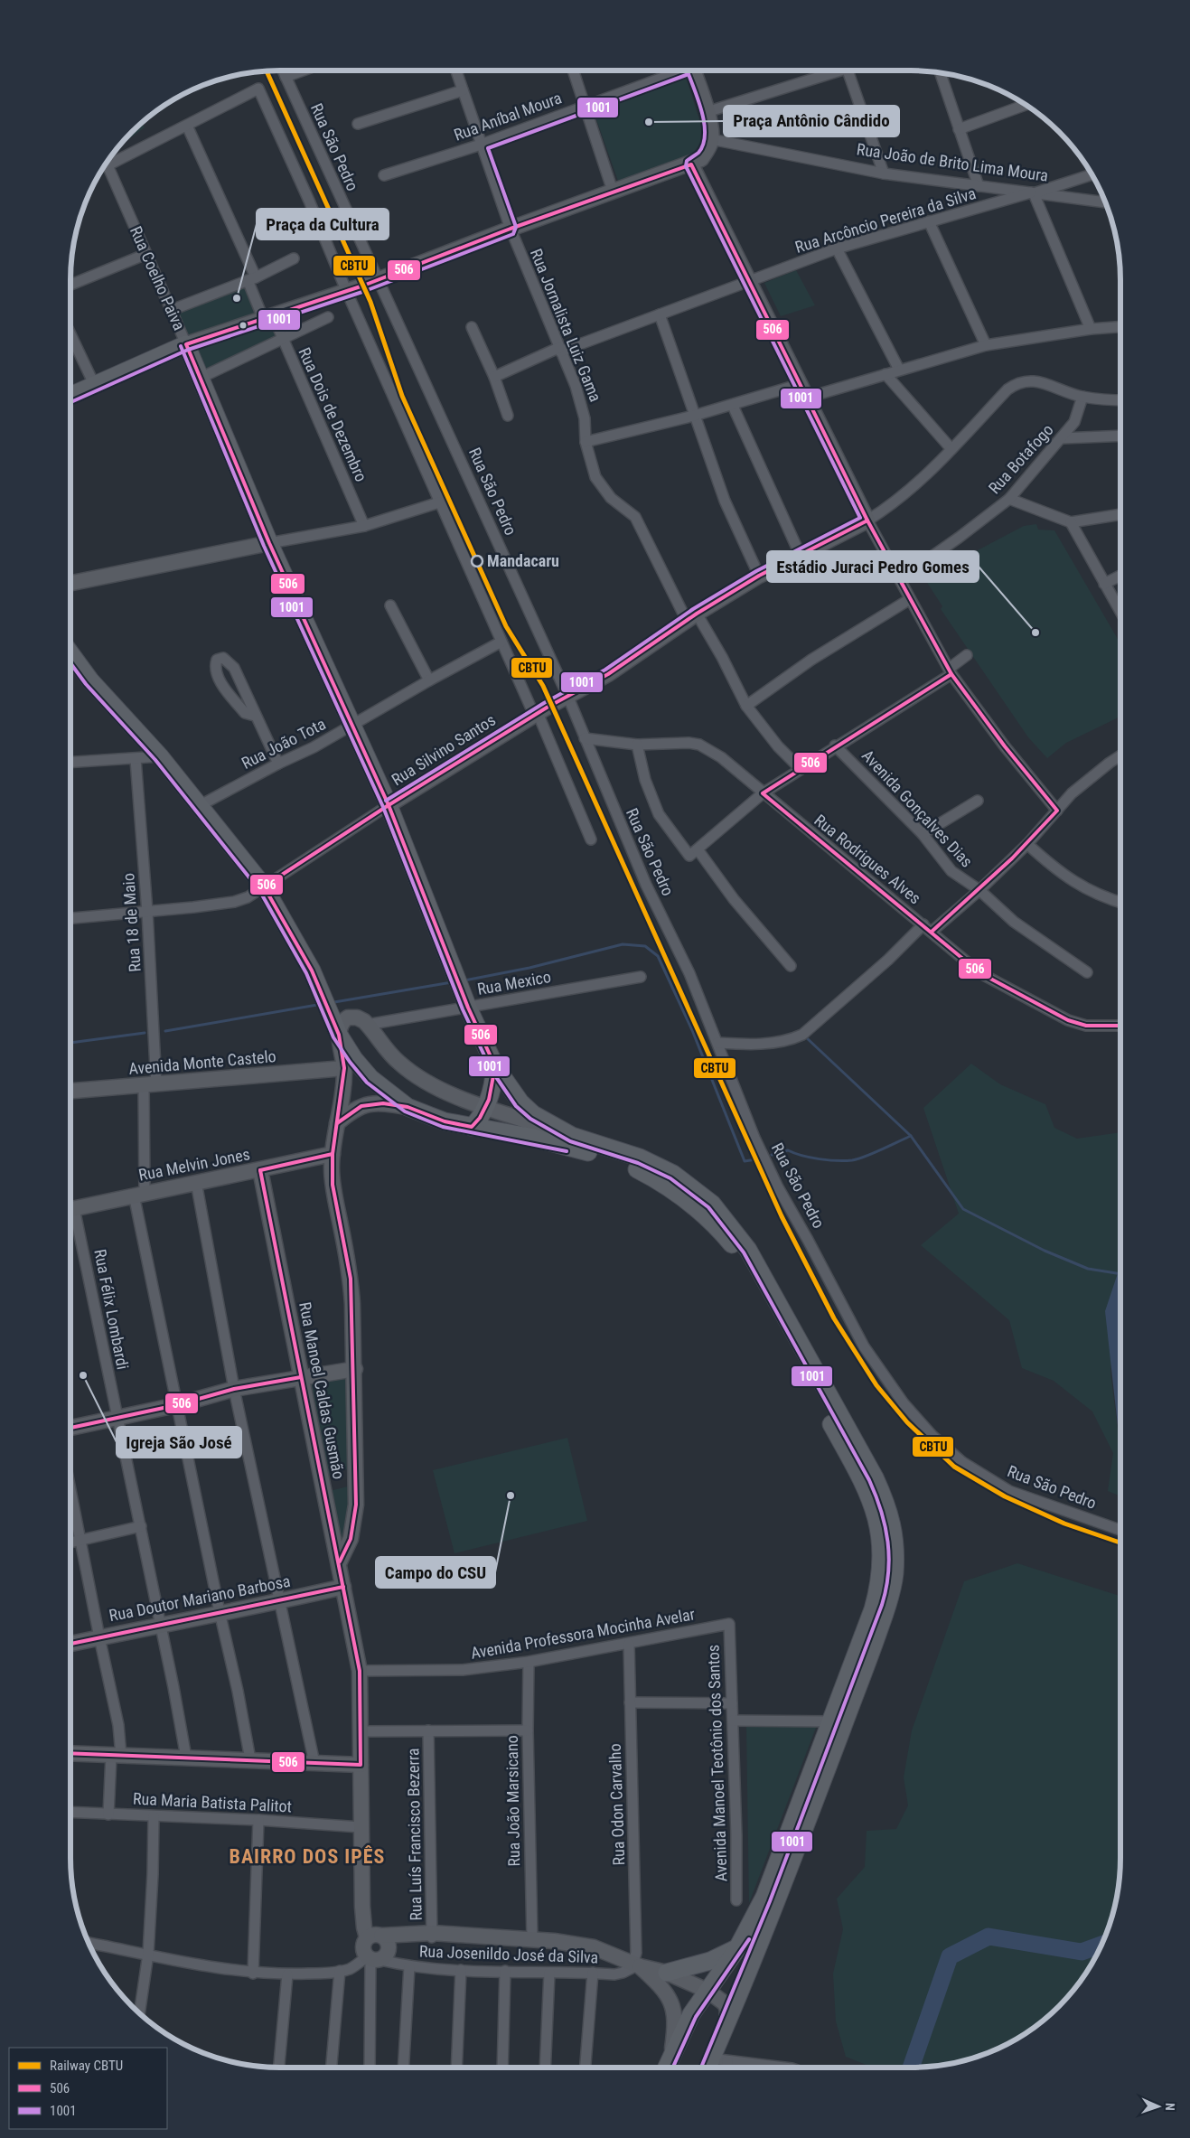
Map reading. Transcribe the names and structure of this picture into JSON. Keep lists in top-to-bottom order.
{
  "streets": {
    "main road": ["Rua Coelho Paiva"],
    "street": [
      "Rua Aníbal Moura",
      "Rua São Pedro",
      "Rua João de Brito Lima Moura",
      "Rua Arcôncio Pereira da Silva",
      "Rua Jornalista Luiz Gama",
      "Rua Dois de Dezembro",
      "Rua Botafogo",
      "Rua João Tota",
      "Rua Silvino Santos",
      "Avenida Gonçalves Dias",
      "Rua Rodrigues Alves",
      "Rua 18 de Maio",
      "Rua Mexico",
      "Avenida Monte Castelo",
      "Rua Melvin Jones",
      "Rua Félix Lombardi",
      "Rua Manoel Caldas Gusmão",
      "Rua Doutor Mariano Barbosa",
      "Avenida Professora Mocinha Avelar",
      "Avenida Manoel Teotônio dos Santos",
      "Rua João Marsicano",
      "Rua Maria Batista Palitot",
      "Rua Odon Carvalho",
      "Rua Luís Francisco Bezerra",
      "Rua Josenildo José da Silva"
    ]
  },
  "crossings": [
    ["Rua Aníbal Moura", "Rua Jornalista Luiz Gama"],
    ["Rua São Pedro", "Rua Silvino Santos"],
    ["Rua São Pedro", "Rua Rodrigues Alves"],
    ["Rua João de Brito Lima Moura", "Rua Arcôncio Pereira da Silva"],
    ["Rua Arcôncio Pereira da Silva", "Rua Jornalista Luiz Gama"],
    ["Rua Coelho Paiva", "Rua Dois de Dezembro"],
    ["Rua Coelho Paiva", "Rua João Tota"],
    ["Rua Coelho Paiva", "Rua Silvino Santos"],
    ["Rua Coelho Paiva", "Rua Mexico"],
    ["Rua Jornalista Luiz Gama", "Rua Silvino Santos"],
    ["Rua Silvino Santos", "Rua 18 de Maio"],
    ["Rua 18 de Maio", "Avenida Monte Castelo"],
    ["Rua 18 de Maio", "Rua Melvin Jones"],
    ["Rua 18 de Maio", "Rua Doutor Mariano Barbosa"],
    ["Rua Melvin Jones", "Rua Manoel Caldas Gusmão"],
    ["Rua Félix Lombardi", "Rua Doutor Mariano Barbosa"],
    ["Rua Manoel Caldas Gusmão", "Rua Doutor Mariano Barbosa"],
    ["Rua Manoel Caldas Gusmão", "Avenida Professora Mocinha Avelar"],
    ["Rua Manoel Caldas Gusmão", "Rua Maria Batista Palitot"],
    ["Avenida Professora Mocinha Avelar", "Avenida Manoel Teotônio dos Santos"],
    ["Avenida Professora Mocinha Avelar", "Rua João Marsicano"],
    ["Avenida Professora Mocinha Avelar", "Rua Odon Carvalho"],
    ["Rua Odon Carvalho", "Rua Josenildo José da Silva"]
  ],
  "districts": ["BAIRRO DOS IPÊS"],
  "places": [
    "Praça Antônio Cândido",
    "Praça da Cultura",
    "Mandacaru",
    "Estádio Juraci Pedro Gomes",
    "Igreja São José",
    "Campo do CSU"
  ],
  "lines": ["rail line CBTU", "transit line 1001", "transit line 506"],
  "legend": ["Railway CBTU", "506", "1001"],
  "north": "right"
}
